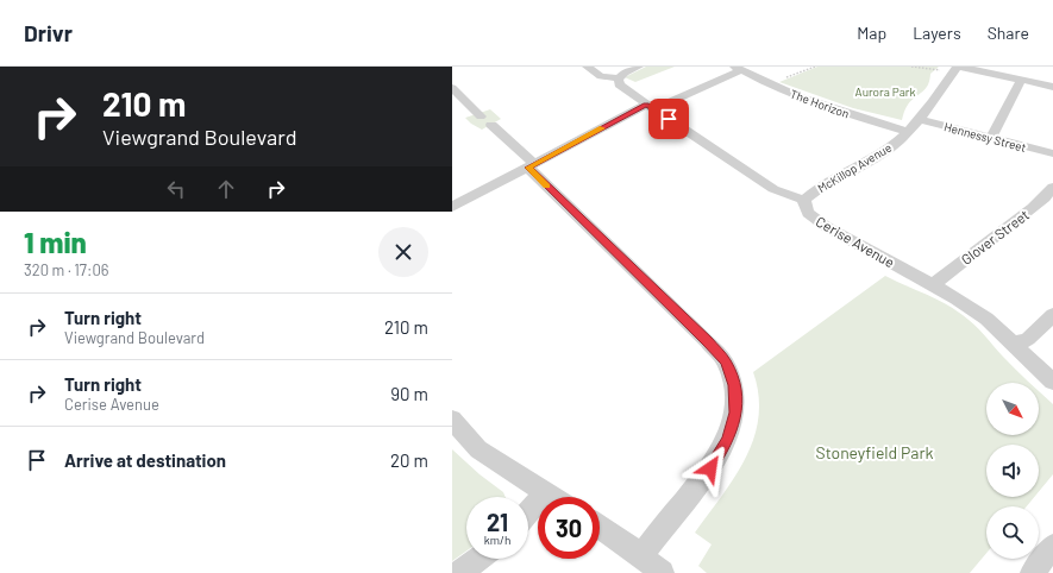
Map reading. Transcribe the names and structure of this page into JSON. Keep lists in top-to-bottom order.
{
  "streets": {
    "street": [
      "The Horizon",
      "Hennessy Street",
      "McKillop Avenue",
      "Glover Street",
      "Cerise Avenue"
    ]
  },
  "crossings": [
    ["The Horizon", "McKillop Avenue"],
    ["Hennessy Street", "McKillop Avenue"],
    ["McKillop Avenue", "Cerise Avenue"],
    ["Glover Street", "Cerise Avenue"]
  ],
  "parks": ["Aurora Park", "Stoneyfield Park"],
  "north": "bottom right",
  "page": {
    "header": "Drivr",
    "nav": ["Map", "Layers", "Share"],
    "turn": ["210 m", "Viewgrand Boulevard"],
    "heading": ["1 min", "320 m · 17:06"],
    "list": [
      {
        "name": "Turn right",
        "note": "Viewgrand Boulevard",
        "value": "210 m"
      },
      {
        "name": "Turn right",
        "note": "Cerise Avenue",
        "value": "90 m"
      },
      {
        "name": "Arrive at destination",
        "value": "20 m"
      }
    ],
    "speed": "21 km/h",
    "limit": "30"
  }
}
